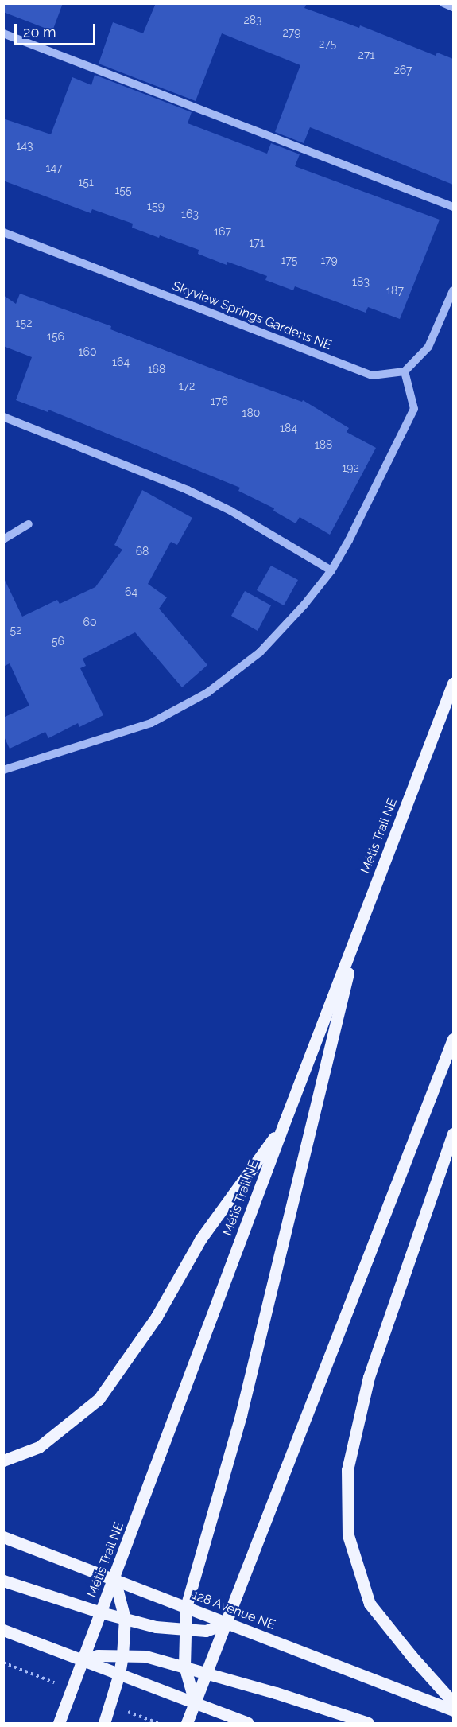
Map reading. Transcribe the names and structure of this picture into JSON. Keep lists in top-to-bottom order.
{
  "streets": {
    "main road": ["Métis Trail NE", "128 Avenue NE"],
    "street": ["Skyview Springs Gardens NE"]
  },
  "crossings": [
    ["Métis Trail NE", "128 Avenue NE"]
  ],
  "house_numbers": [
    "283",
    "279",
    "275",
    "271",
    "267",
    "143",
    "147",
    "151",
    "155",
    "159",
    "163",
    "167",
    "171",
    "175",
    "179",
    "183",
    "187",
    "152",
    "156",
    "160",
    "164",
    "168",
    "172",
    "176",
    "180",
    "184",
    "188",
    "192",
    "68",
    "64",
    "60",
    "52",
    "56"
  ],
  "scale_bar": "20 m"
}
